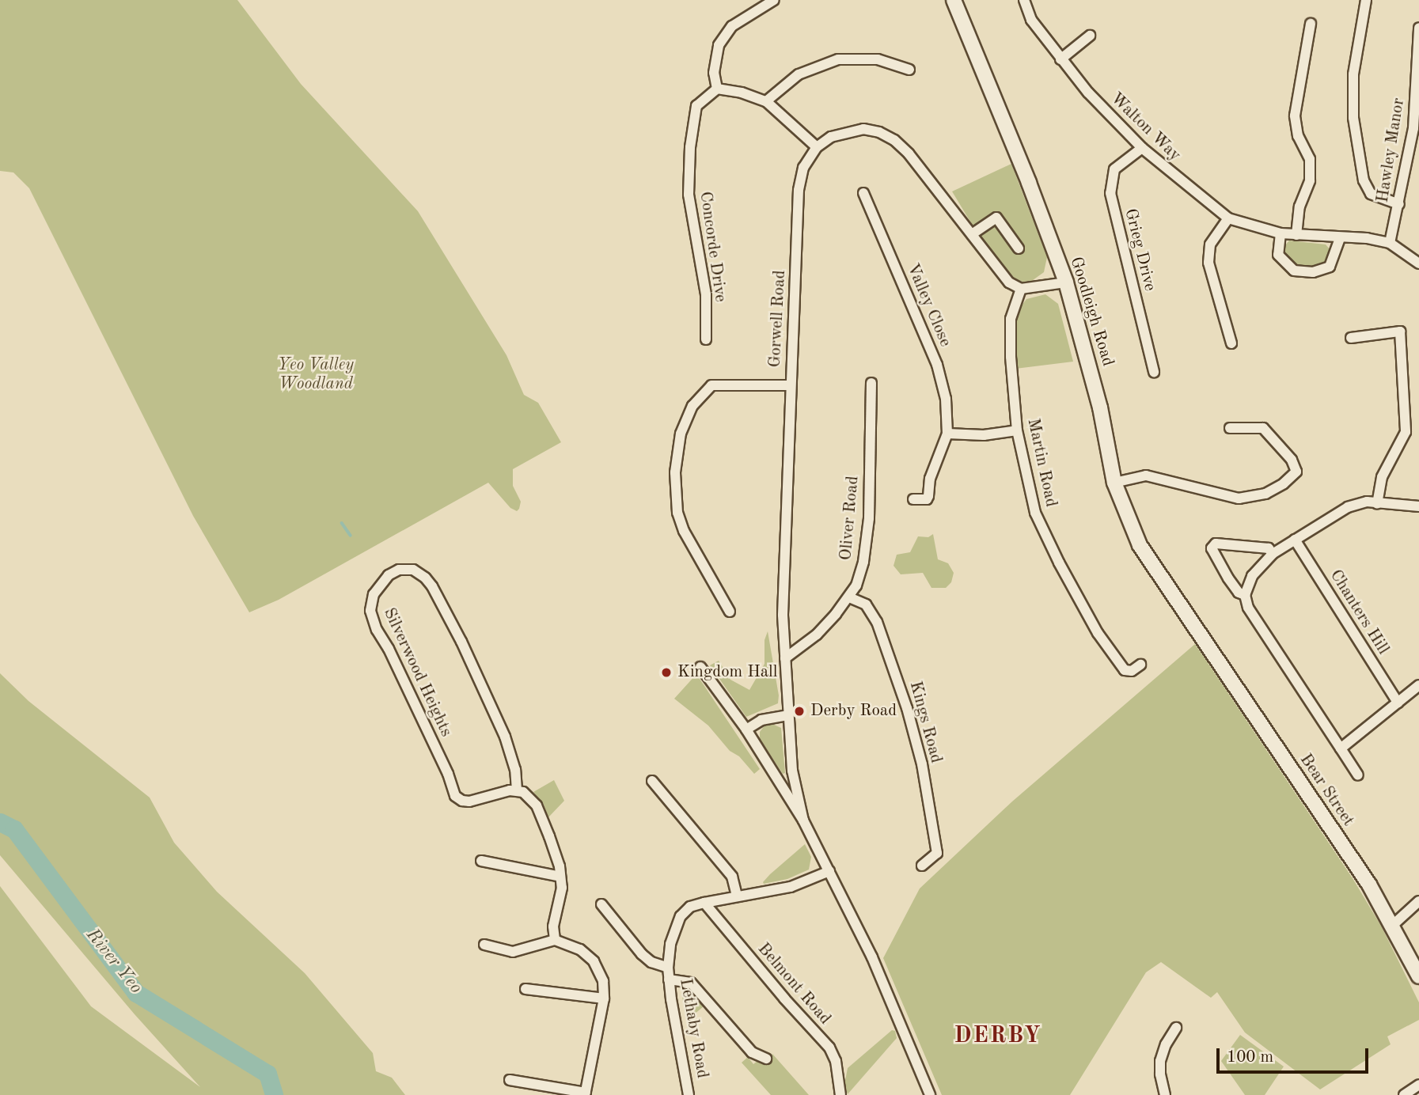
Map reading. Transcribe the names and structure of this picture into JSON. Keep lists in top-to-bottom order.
{
  "streets": {
    "street": [
      "Walton Way",
      "Hawley Manor",
      "Concorde Drive",
      "Grieg Drive",
      "Valley Close",
      "Goodleigh Road",
      "Gorwell Road",
      "Martin Road",
      "Oliver Road",
      "Chanters Hill",
      "Silverwood Heights",
      "Kings Road",
      "Bear Street",
      "Belmont Road",
      "Lethaby Road"
    ]
  },
  "crossings": [
    ["Walton Way", "Hawley Manor"],
    ["Walton Way", "Grieg Drive"],
    ["Goodleigh Road", "Bear Street"],
    ["Gorwell Road", "Oliver Road"],
    ["Oliver Road", "Kings Road"],
    ["Belmont Road", "Lethaby Road"]
  ],
  "districts": ["DERBY"],
  "water": ["River Yeo"],
  "parks": ["Yeo Valley Woodland"],
  "places": ["Kingdom Hall", "Derby Road"],
  "scale_bar": "100 m"
}
